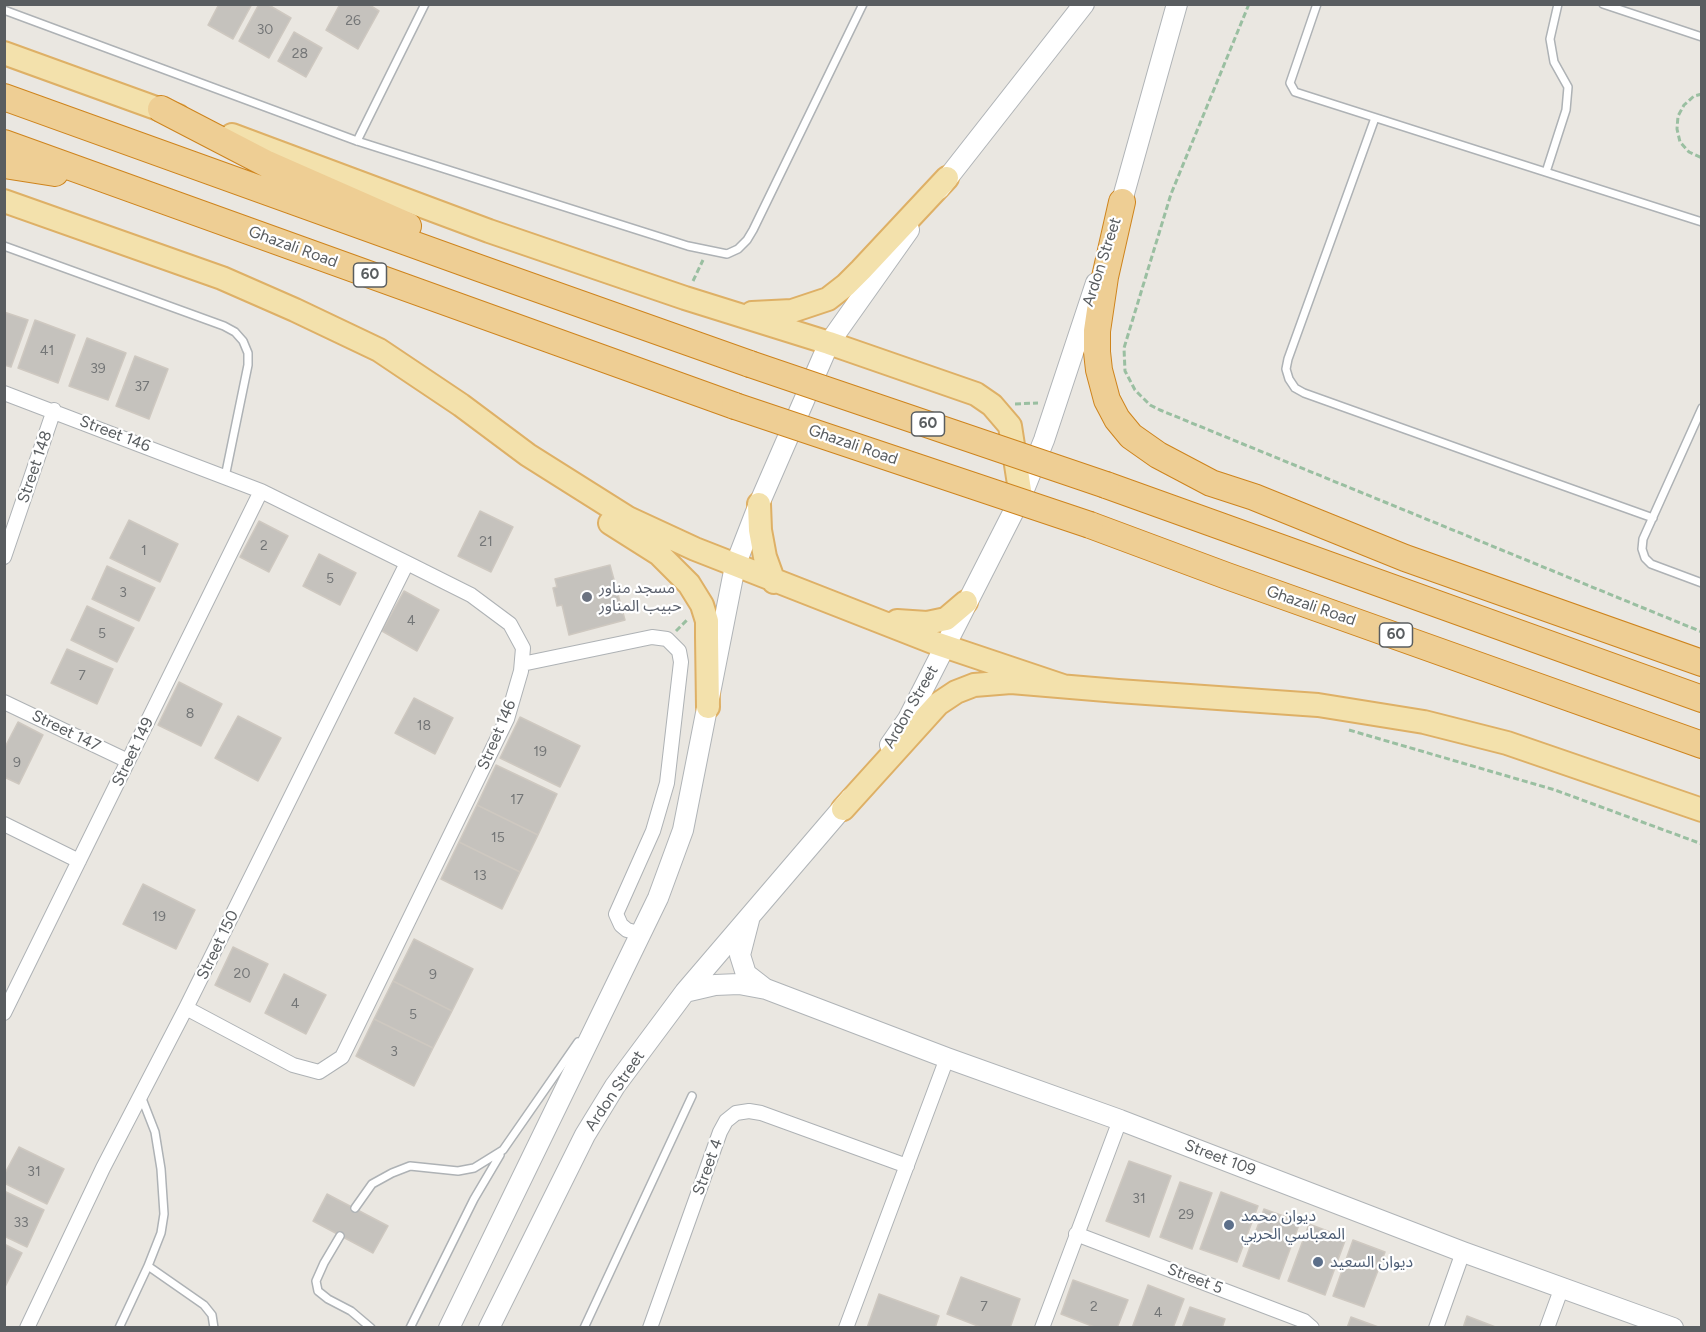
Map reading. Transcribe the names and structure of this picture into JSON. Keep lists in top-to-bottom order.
{
  "streets": {
    "highway": ["Ghazali Road", "60"],
    "main road": ["Ardon Street", "Street 109"],
    "street": [
      "Street 146",
      "Street 148",
      "Street 147",
      "Street 149",
      "Street 150",
      "Street 4",
      "Street 5"
    ]
  },
  "crossings": [
    ["Ardon Street", "Street 109"],
    ["Street 146", "Street 148"],
    ["Street 146", "Street 149"],
    ["Street 146", "Street 150"],
    ["Street 147", "Street 149"]
  ],
  "places": ["مسجد مناور حبيب المناور", "ديوان محمد المعباسي الحربي", "ديوان السعيد"],
  "house_numbers": [
    "26",
    "30",
    "28",
    "41",
    "39",
    "37",
    "21",
    "2",
    "1",
    "5",
    "3",
    "4",
    "5",
    "7",
    "8",
    "18",
    "19",
    "9",
    "17",
    "15",
    "13",
    "19",
    "20",
    "9",
    "4",
    "5",
    "3",
    "31",
    "31",
    "29",
    "33",
    "7",
    "2",
    "4"
  ]
}
